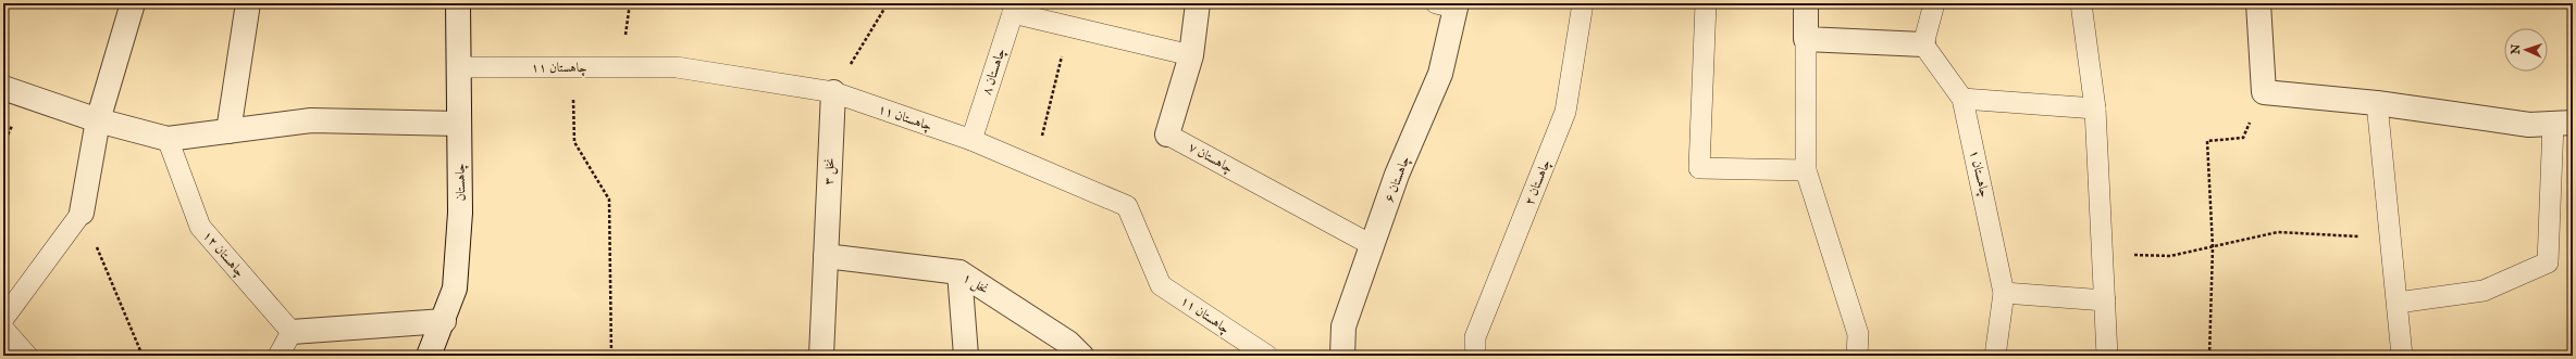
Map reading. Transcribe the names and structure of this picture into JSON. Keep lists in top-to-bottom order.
{
  "streets": {
    "street": [
      "چاهستان ۷",
      "نخل ۳",
      "چاهستان ۶",
      "چاهستان",
      "نخل ۱"
    ],
    "lane": [
      "چاهستان ۱۱",
      "چاهستان ۸",
      "چاهستان ۱",
      "چاهستان ۲",
      "چاهستان ۱۲"
    ]
  },
  "crossings": [
    ["چاهستان ۱۱", "چاهستان ۸"],
    ["چاهستان ۱۱", "نخل ۳"],
    ["چاهستان ۱۱", "چاهستان"],
    ["چاهستان ۷", "چاهستان ۶"],
    ["نخل ۳", "نخل ۱"]
  ],
  "north": "left"
}
